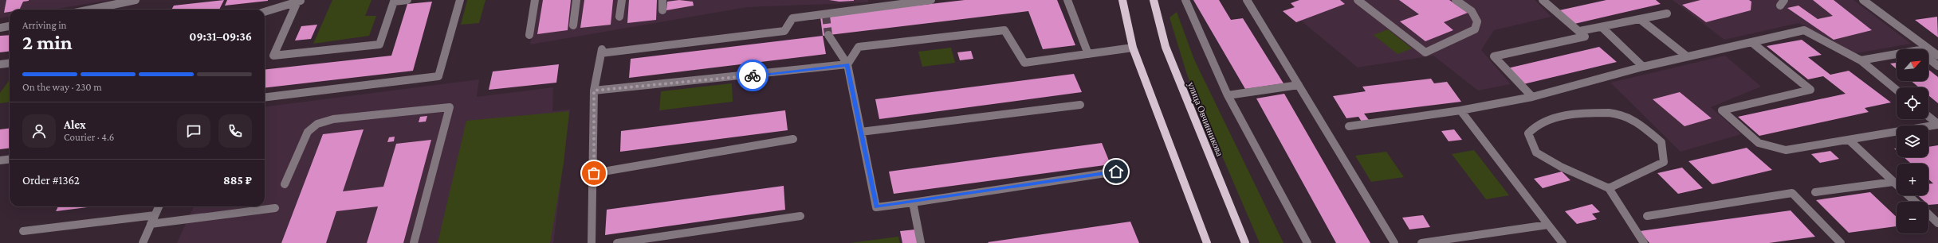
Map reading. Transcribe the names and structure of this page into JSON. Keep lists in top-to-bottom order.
{
  "streets": {
    "main road": ["улица Овчинникова"]
  },
  "north": "top right",
  "page": {
    "heading": ["2 min", "Arriving in", "09:31–09:36"],
    "panel": [
      "Alex",
      "Courier · 4.6",
      "Order #1362",
      "885 ₽"
    ],
    "map_buttons": ["+", "−"],
    "bar": "On the way · 230 m"
  }
}
